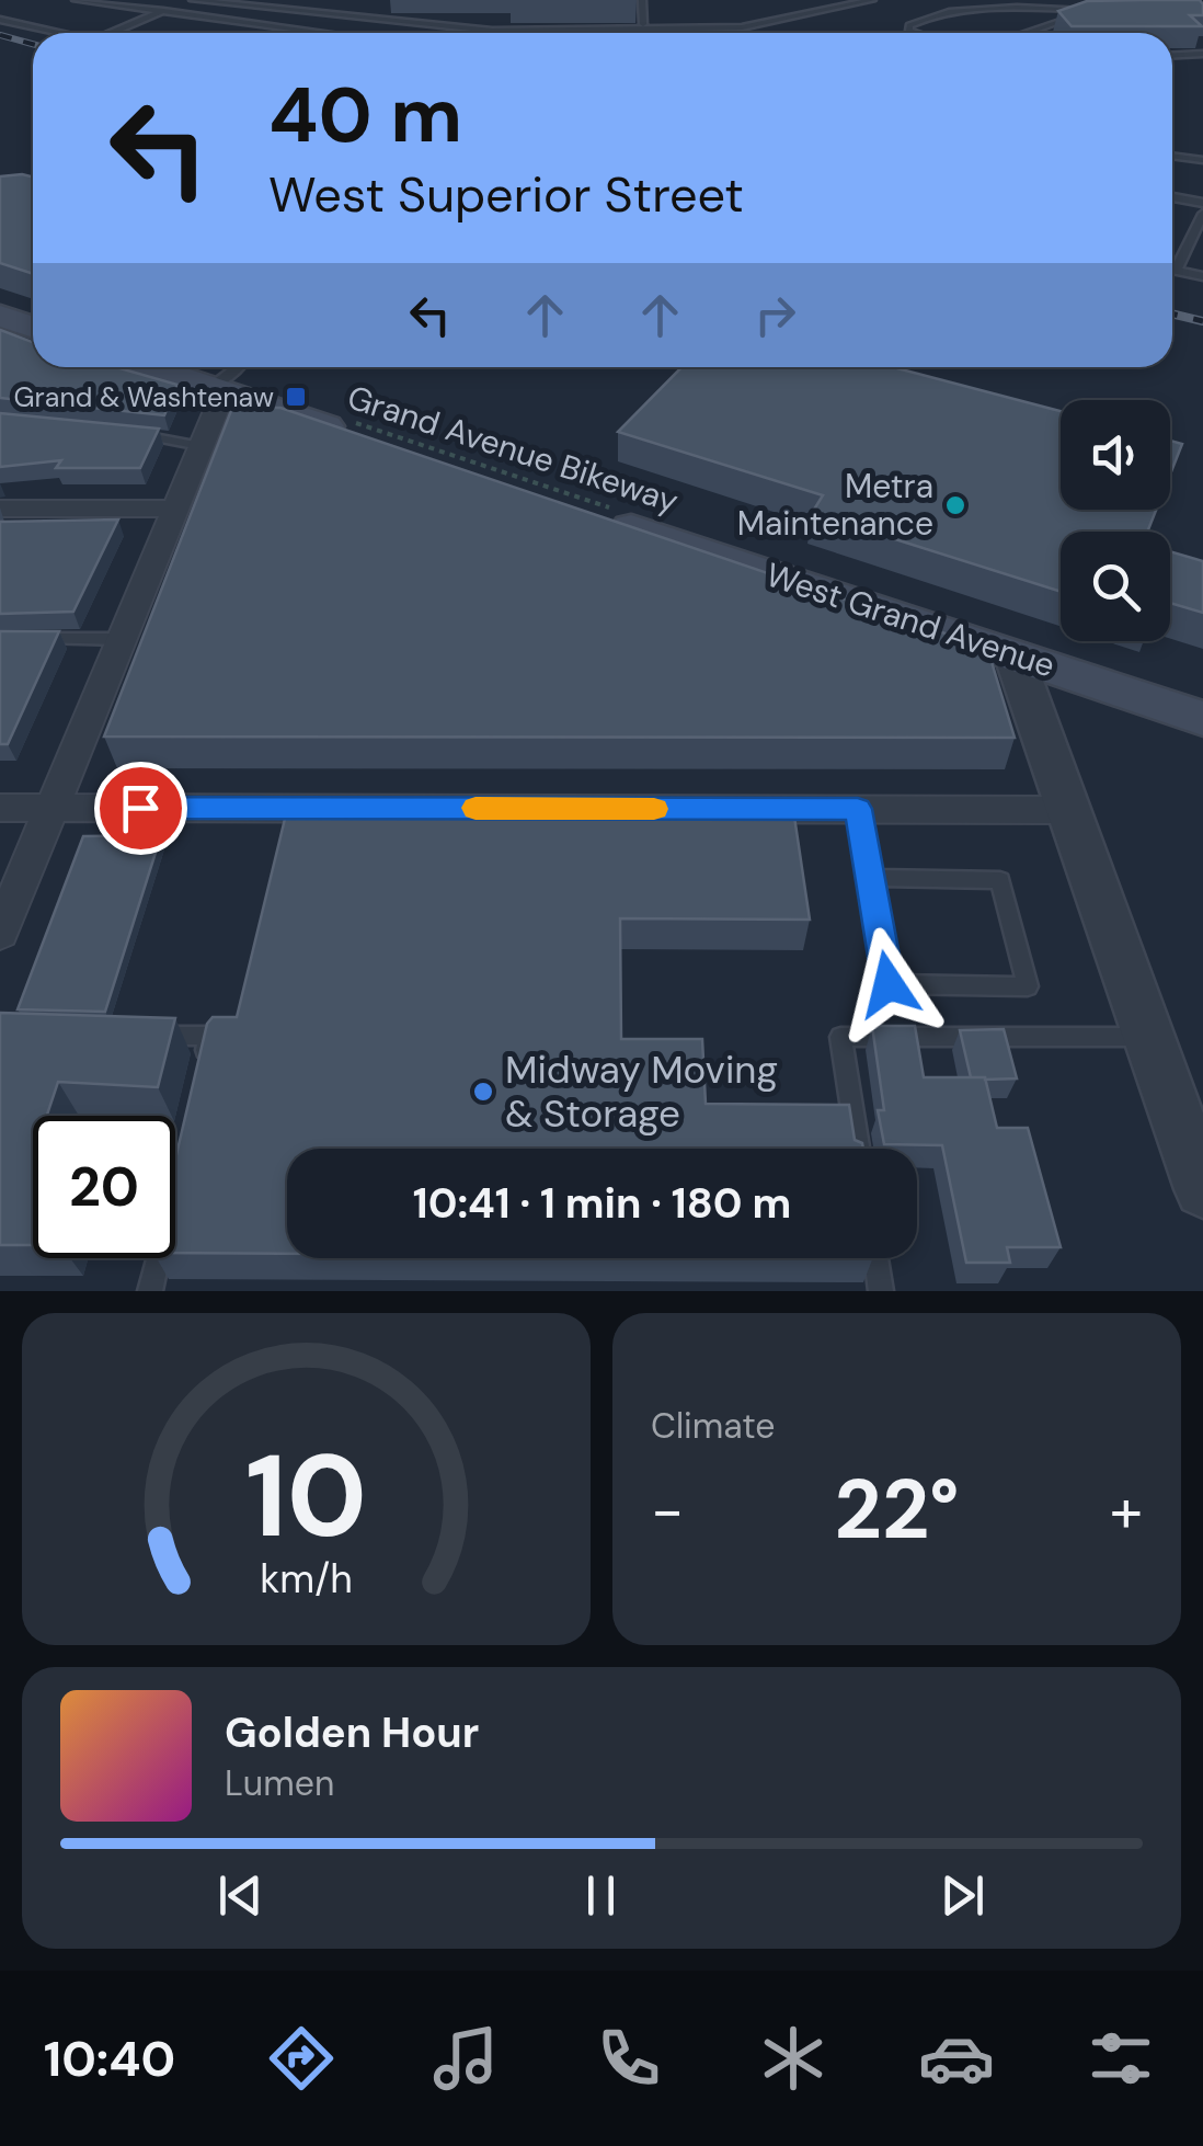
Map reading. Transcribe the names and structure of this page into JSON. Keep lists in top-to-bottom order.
{
  "streets": {
    "main road": ["West Grand Avenue"],
    "path": ["Grand Avenue Bikeway"]
  },
  "crossings": [
    ["Grand Avenue Bikeway", "West Grand Avenue"]
  ],
  "places": {
    "transit": ["Grand & Washtenaw"],
    "other": ["Metra Maintenance", "Midway Moving & Storage"]
  },
  "page": {
    "turn": ["40 m", "West Superior Street"],
    "limit": "20",
    "trip": "10:41 · 1 min · 180 m",
    "tile": "Climate",
    "heat": ["−", "22°", "+"],
    "song": ["Golden Hour", "Lumen"],
    "tabs": "10:40",
    "gauge": ["10", "km/h"]
  }
}
